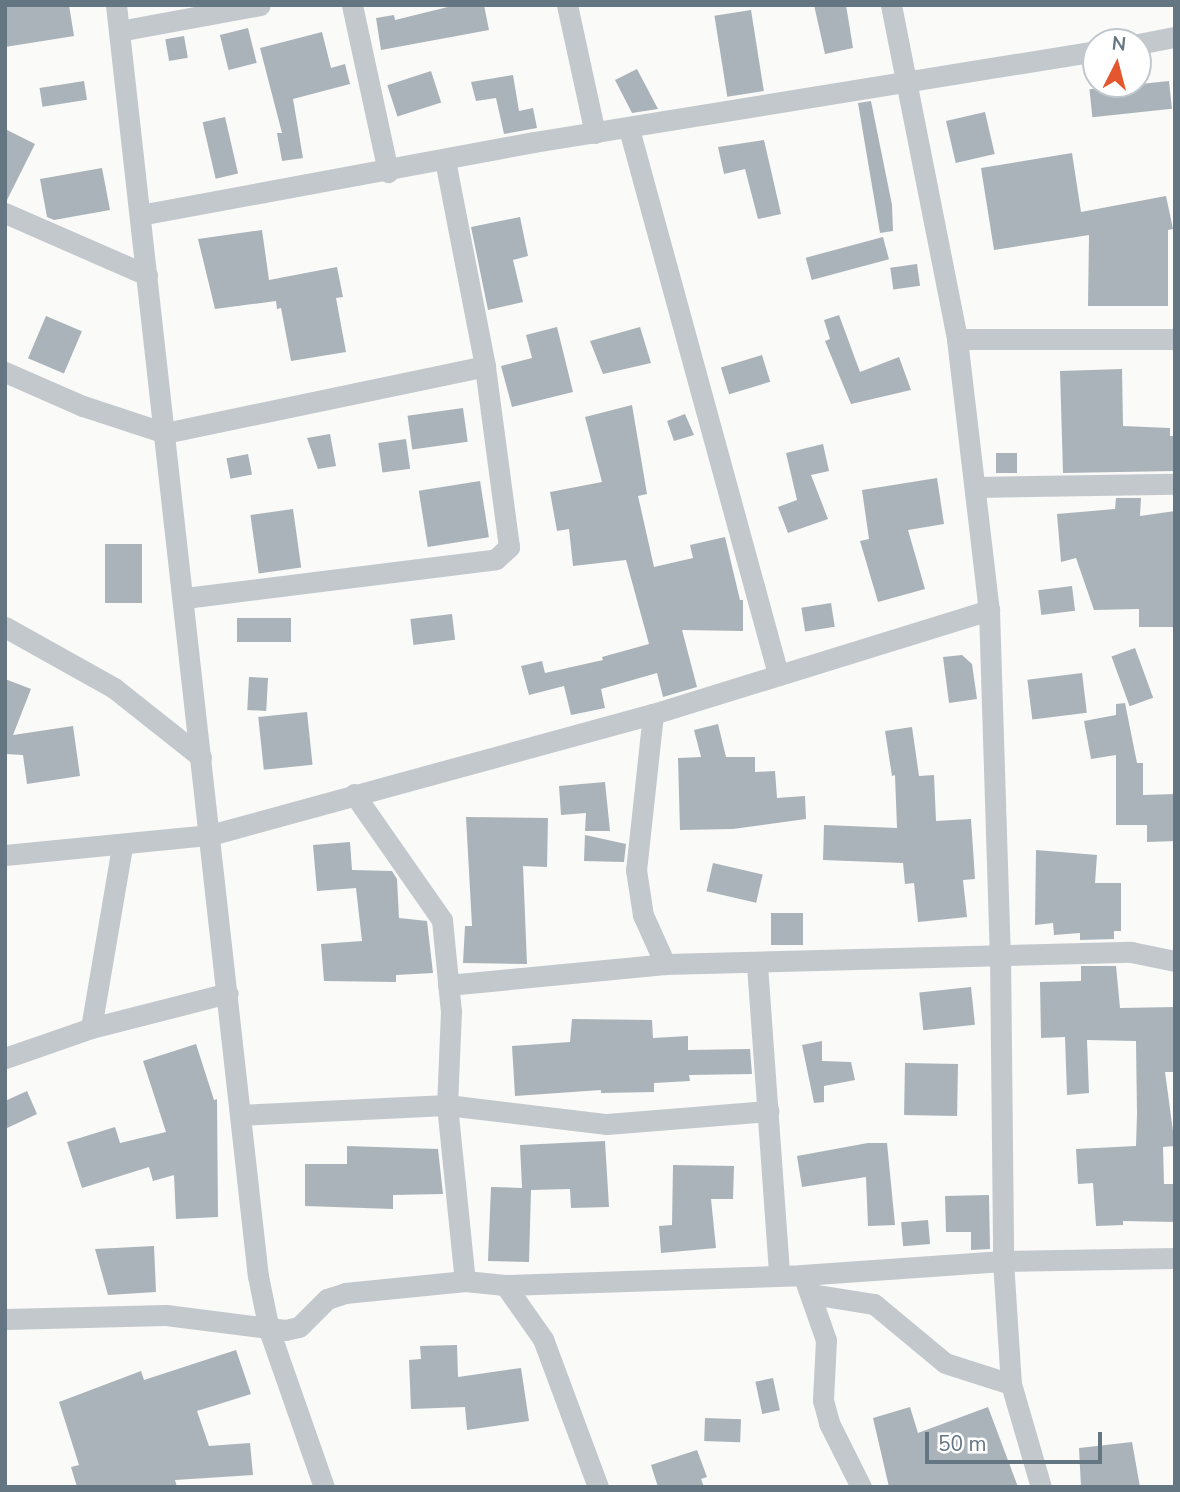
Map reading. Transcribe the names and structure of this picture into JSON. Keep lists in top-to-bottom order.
{
  "scale_bar": "50 m",
  "north": "top"
}
